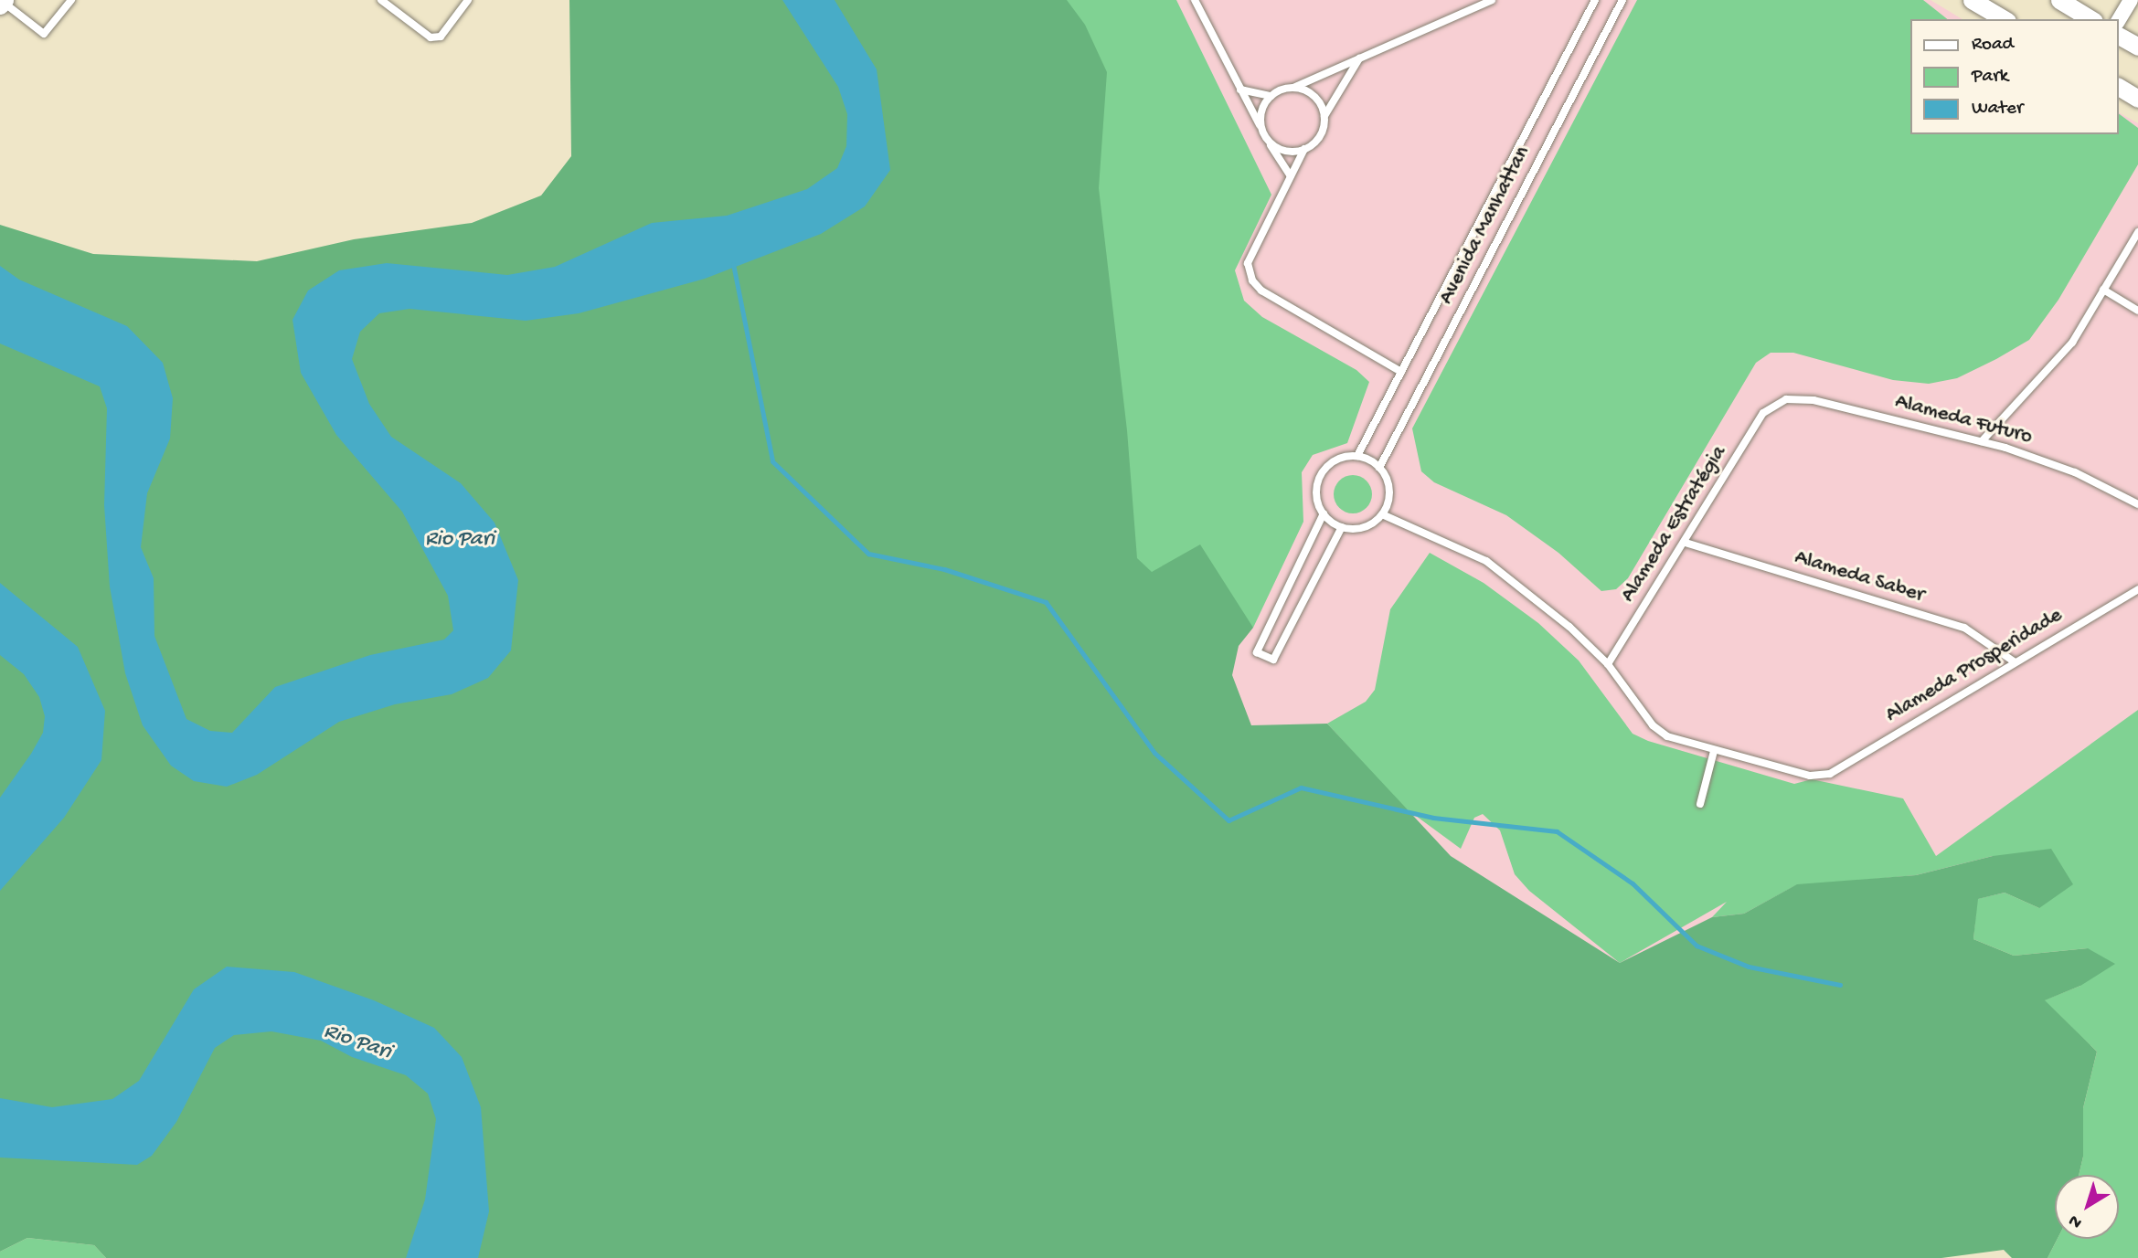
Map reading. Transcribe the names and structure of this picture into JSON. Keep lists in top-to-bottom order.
{
  "streets": {
    "lane": [
      "Avenida Manhattan",
      "Alameda Futuro",
      "Alameda Estratégia",
      "Alameda Saber",
      "Alameda Prosperidade"
    ]
  },
  "crossings": [
    ["Alameda Futuro", "Alameda Estratégia"],
    ["Alameda Estratégia", "Alameda Saber"],
    ["Alameda Saber", "Alameda Prosperidade"]
  ],
  "water": ["Rio Pari"],
  "legend": ["Road", "Park", "Water"],
  "north": "bottom left"
}
